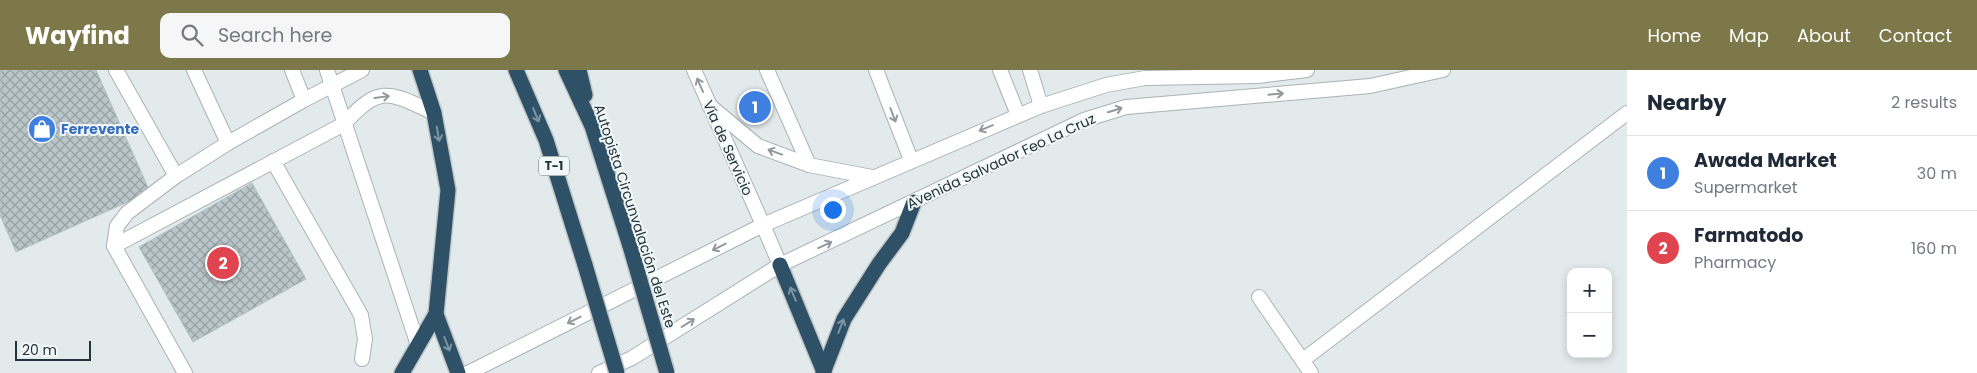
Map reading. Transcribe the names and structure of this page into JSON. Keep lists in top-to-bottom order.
{
  "streets": {
    "highway": ["T-1", "Autopista Circunvalación del Este"],
    "street": ["Vía de Servicio", "Avenida Salvador Feo La Cruz"]
  },
  "crossings": [
    ["Vía de Servicio", "Avenida Salvador Feo La Cruz"]
  ],
  "places": {
    "shop": ["Ferrevente"]
  },
  "scale_bar": "20 m",
  "page": {
    "header": "Wayfind",
    "search": "Search here",
    "nav": [
      "Home",
      "Map",
      "About",
      "Contact"
    ],
    "heading": ["Nearby", "2 results"],
    "pins": ["1", "2"],
    "list": [
      {
        "mark": "1",
        "name": "Awada Market",
        "note": "Supermarket",
        "value": "30 m"
      },
      {
        "mark": "2",
        "name": "Farmatodo",
        "note": "Pharmacy",
        "value": "160 m"
      }
    ],
    "map_buttons": ["+", "−"],
    "scale": "20 m"
  }
}
